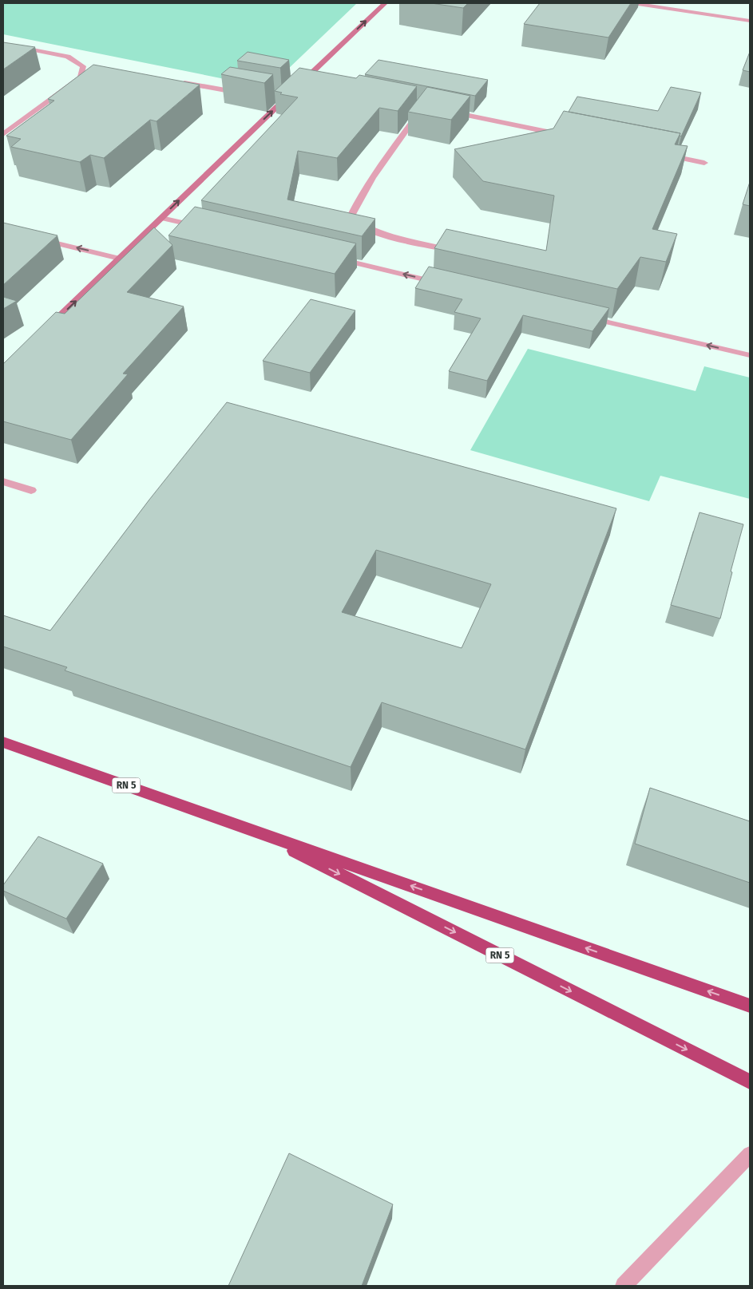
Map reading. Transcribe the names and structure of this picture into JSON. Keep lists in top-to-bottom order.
{
  "streets": {
    "highway": ["RN 5"]
  }
}
